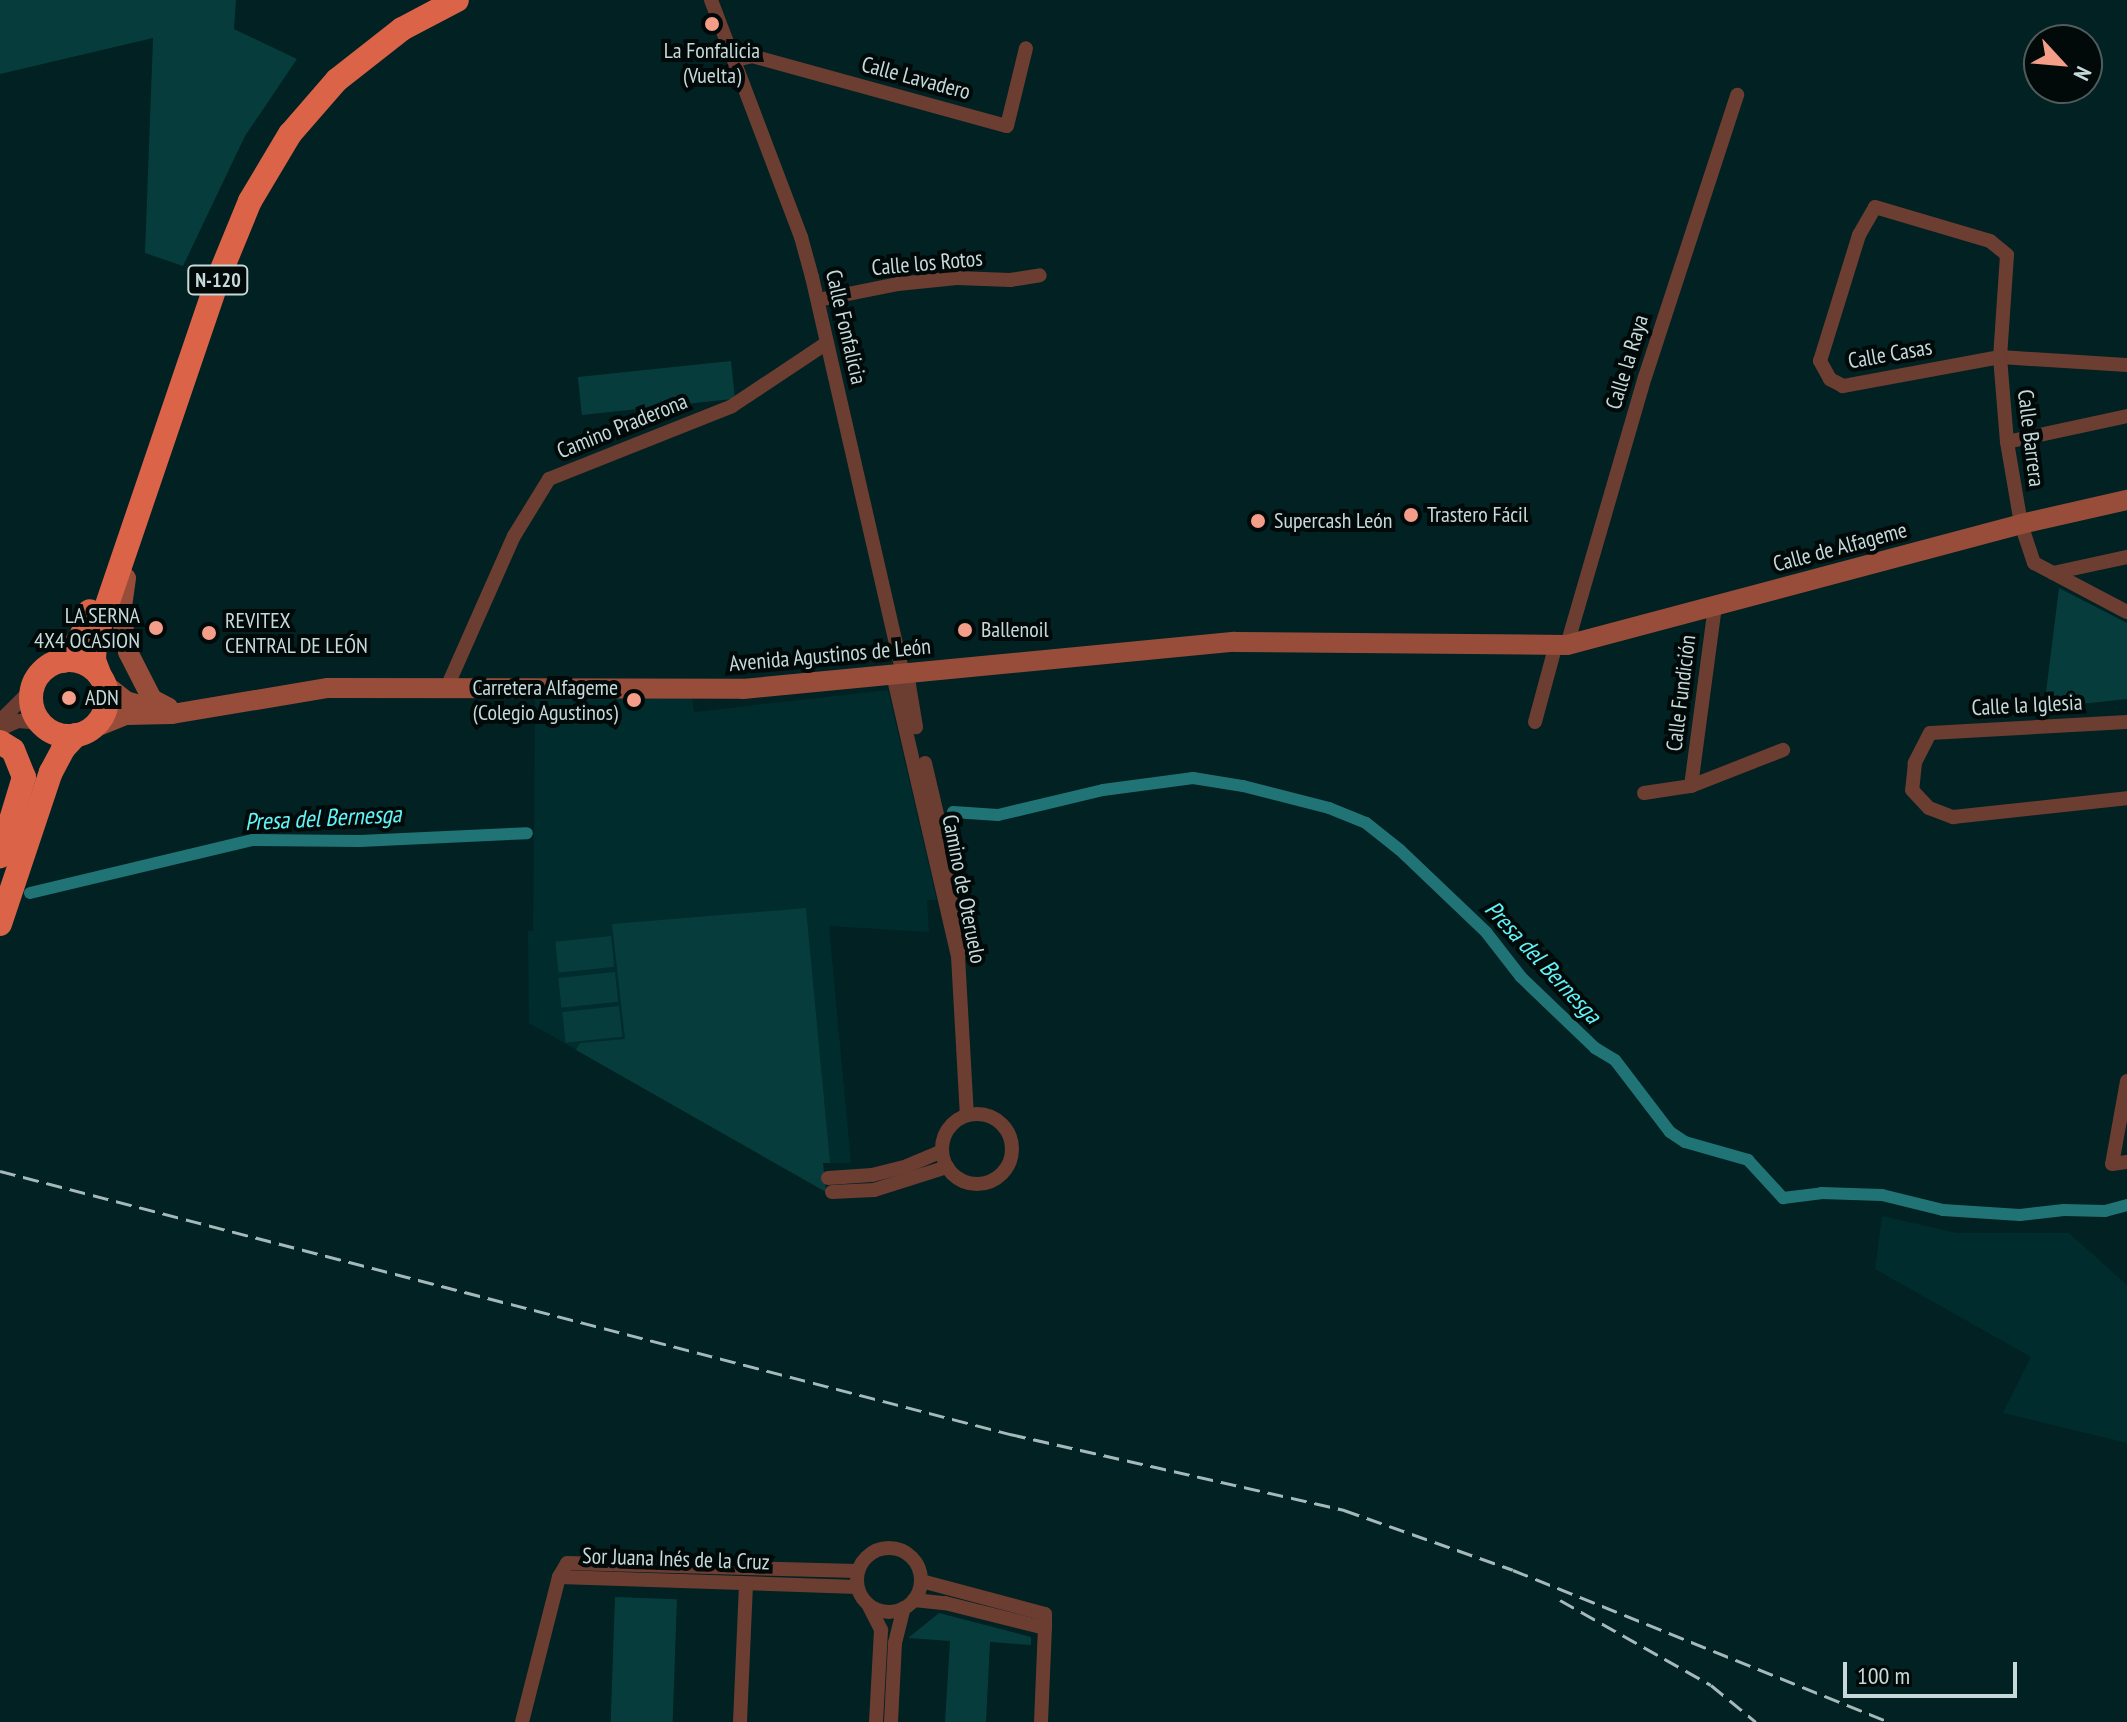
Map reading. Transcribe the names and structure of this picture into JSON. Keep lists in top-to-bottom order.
{
  "streets": {
    "highway": ["N-120"],
    "street": [
      "Calle Lavadero",
      "Calle los Rotos",
      "Calle Fonfalicia",
      "Calle Casas",
      "Calle la Raya",
      "Camino Praderona",
      "Calle Barrera",
      "Calle de Alfageme",
      "Avenida Agustinos de León",
      "Calle Fundición",
      "Calle la Iglesia",
      "Camino de Oteruelo",
      "Sor Juana Inés de la Cruz"
    ]
  },
  "crossings": [
    ["Calle Lavadero", "Calle Fonfalicia"],
    ["Calle los Rotos", "Calle Fonfalicia"],
    ["N-120", "Avenida Agustinos de León"],
    ["Calle Fonfalicia", "Camino Praderona"],
    ["Calle Fonfalicia", "Avenida Agustinos de León"],
    ["Calle Fonfalicia", "Camino de Oteruelo"],
    ["Calle Casas", "Calle Barrera"],
    ["Calle la Raya", "Calle de Alfageme"],
    ["Calle la Raya", "Avenida Agustinos de León"],
    ["Camino Praderona", "Avenida Agustinos de León"],
    ["Calle Barrera", "Calle de Alfageme"],
    ["Calle de Alfageme", "Avenida Agustinos de León"],
    ["Calle de Alfageme", "Calle Fundición"],
    ["Avenida Agustinos de León", "Camino de Oteruelo"]
  ],
  "water": ["Presa del Bernesga"],
  "places": [
    "La Fonfalicia (Vuelta)",
    "Trastero Fácil",
    "Supercash León",
    "LA SERNA 4X4 OCASION",
    "Ballenoil",
    "REVITEX CENTRAL DE LEÓN",
    "ADN",
    "Carretera Alfageme (Colegio Agustinos)"
  ],
  "scale_bar": "100 m",
  "north": "bottom right"
}
